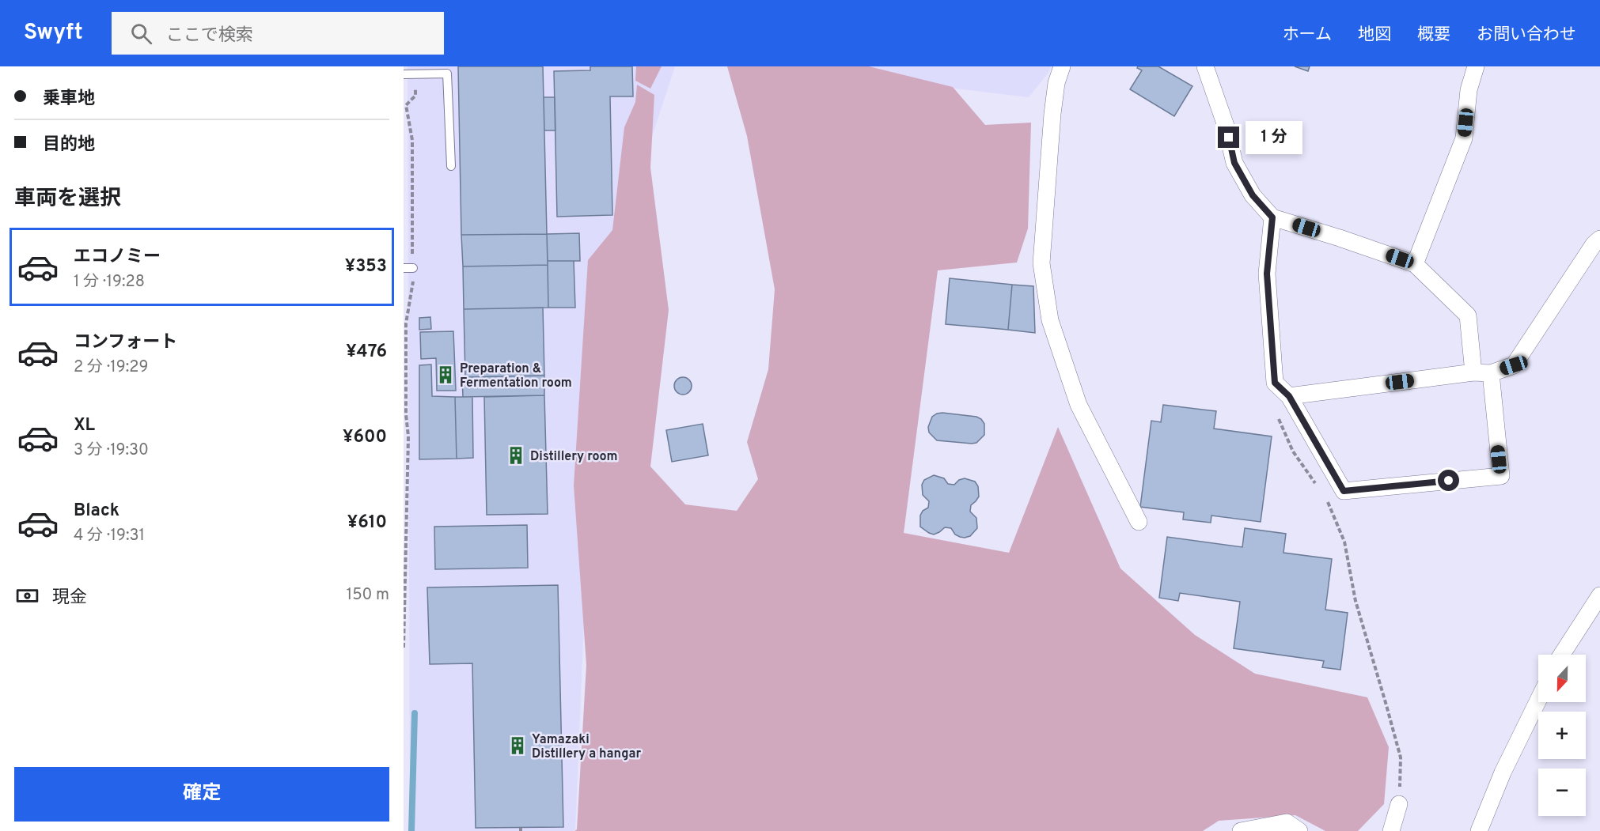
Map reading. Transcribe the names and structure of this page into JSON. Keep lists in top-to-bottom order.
{
  "places": {
    "building": ["Preparation & Fermentation room", "Distillery room", "Yamazaki Distillery a hangar"]
  },
  "north": "bottom",
  "page": {
    "header": "Swyft",
    "search": "ここで検索",
    "nav": [
      "ホーム",
      "地図",
      "概要",
      "お問い合わせ"
    ],
    "banner": ["乗車地", "目的地"],
    "bubble": "1 分",
    "heading": "車両を選択",
    "list": [
      {
        "name": "エコノミー",
        "note": "1 分 · 19:28",
        "value": "¥353"
      },
      {
        "name": "コンフォート",
        "note": "2 分 · 19:29",
        "value": "¥476"
      },
      {
        "name": "XL",
        "note": "3 分 · 19:30",
        "value": "¥600"
      },
      {
        "name": "Black",
        "note": "4 分 · 19:31",
        "value": "¥610"
      }
    ],
    "pay": ["現金", "150 m"],
    "map_buttons": ["+", "−"],
    "buttons": "確定"
  }
}
